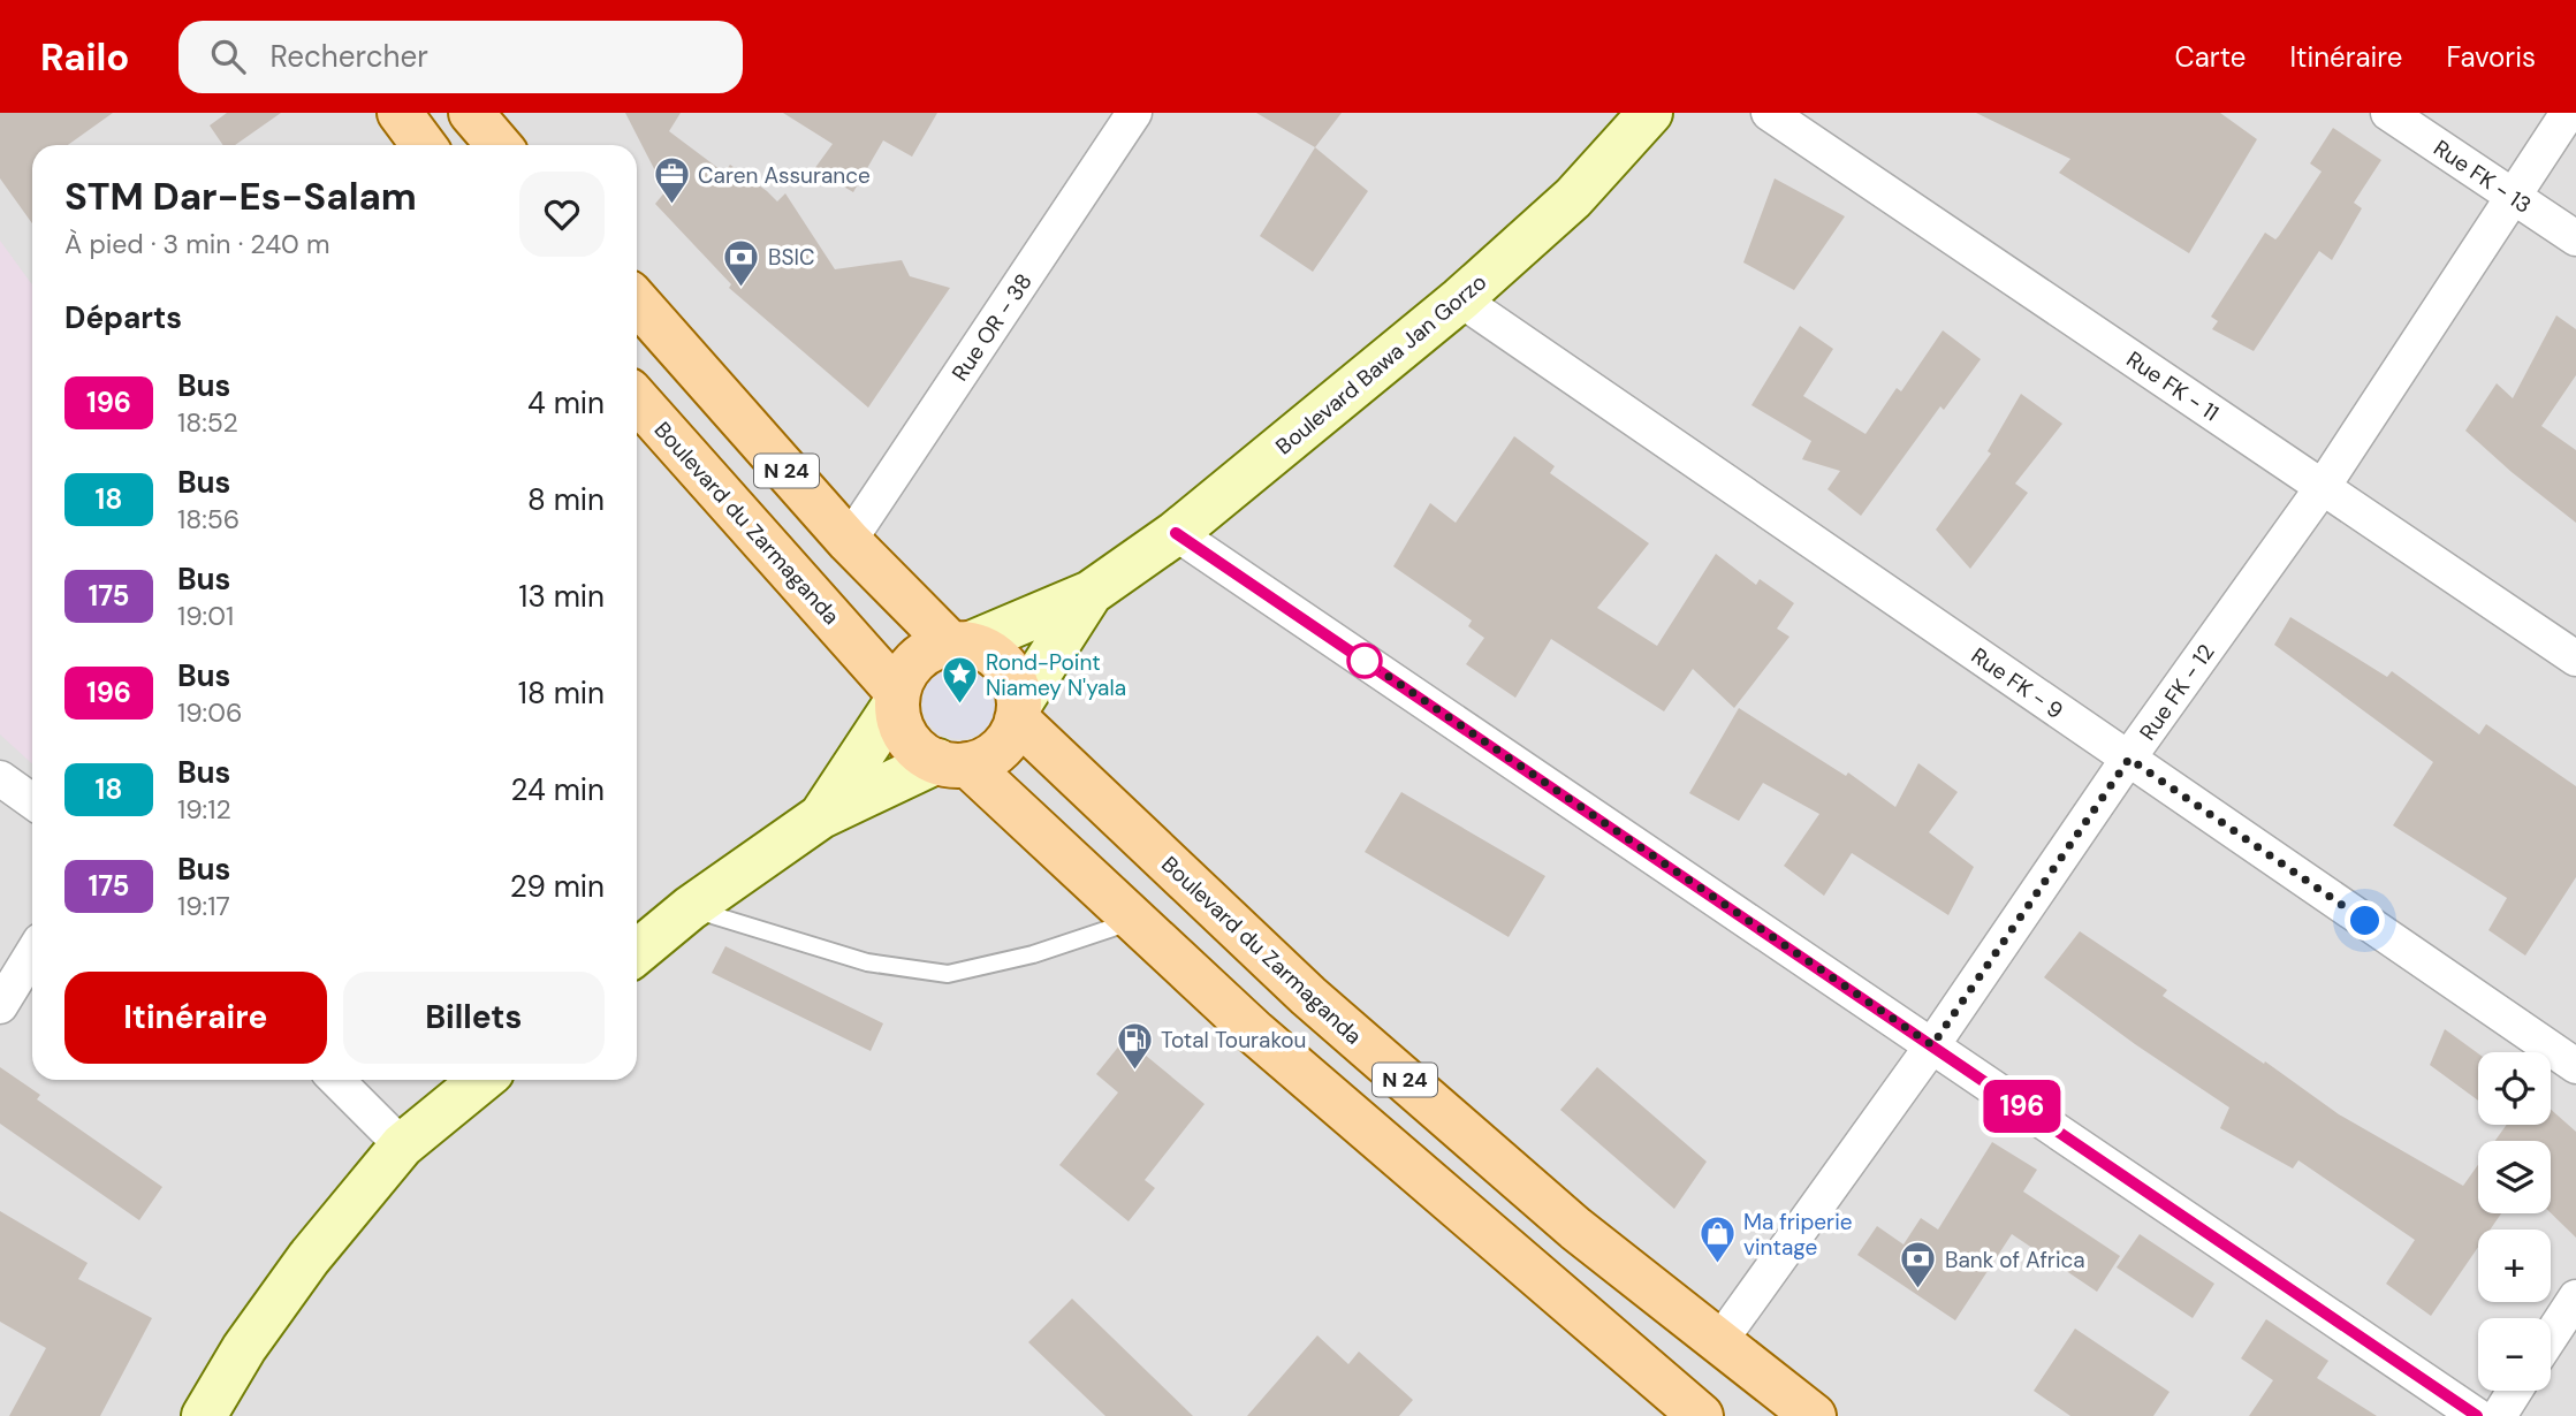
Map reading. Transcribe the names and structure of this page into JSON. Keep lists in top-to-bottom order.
{
  "streets": {
    "main road": ["Boulevard Bawa Jan Gorzo", "N 24", "Boulevard du Zarmaganda"],
    "street": [
      "Rue FK - 13",
      "Rue OR - 38",
      "Rue FK - 11",
      "Rue FK - 9",
      "Rue FK - 12"
    ]
  },
  "crossings": [
    ["Rue FK - 13", "Rue FK - 12"],
    ["Rue OR - 38", "N 24"],
    ["Boulevard Bawa Jan Gorzo", "N 24"],
    ["Boulevard Bawa Jan Gorzo", "Boulevard du Zarmaganda"],
    ["Boulevard Bawa Jan Gorzo", "Rue FK - 9"],
    ["Rue FK - 11", "Rue FK - 12"],
    ["N 24", "Boulevard du Zarmaganda"],
    ["Boulevard du Zarmaganda", "Rue FK - 12"],
    ["Rue FK - 9", "Rue FK - 12"]
  ],
  "places": {
    "office": ["Caren Assurance"],
    "bank": ["BSIC", "Bank of Africa"],
    "place": ["Rond-Point Niamey N'yala"],
    "fuel station": ["Total Tourakou"],
    "shop": ["Ma friperie vintage"]
  },
  "lines": ["bus line 196"],
  "page": {
    "header": "Railo",
    "search": "Rechercher",
    "nav": ["Carte", "Itinéraire", "Favoris"],
    "on_map": "196",
    "heading": [
      ["STM Dar-Es-Salam", "À pied · 3 min · 240 m"],
      "Départs"
    ],
    "list": [
      {
        "mark": "196",
        "name": "Bus",
        "note": "18:52",
        "value": "4 min"
      },
      {
        "mark": "18",
        "name": "Bus",
        "note": "18:56",
        "value": "8 min"
      },
      {
        "mark": "175",
        "name": "Bus",
        "note": "19:01",
        "value": "13 min"
      },
      {
        "mark": "196",
        "name": "Bus",
        "note": "19:06",
        "value": "18 min"
      },
      {
        "mark": "18",
        "name": "Bus",
        "note": "19:12",
        "value": "24 min"
      },
      {
        "mark": "175",
        "name": "Bus",
        "note": "19:17",
        "value": "29 min"
      }
    ],
    "buttons": ["Itinéraire", "Billets"],
    "map_buttons": ["+", "−"]
  }
}
